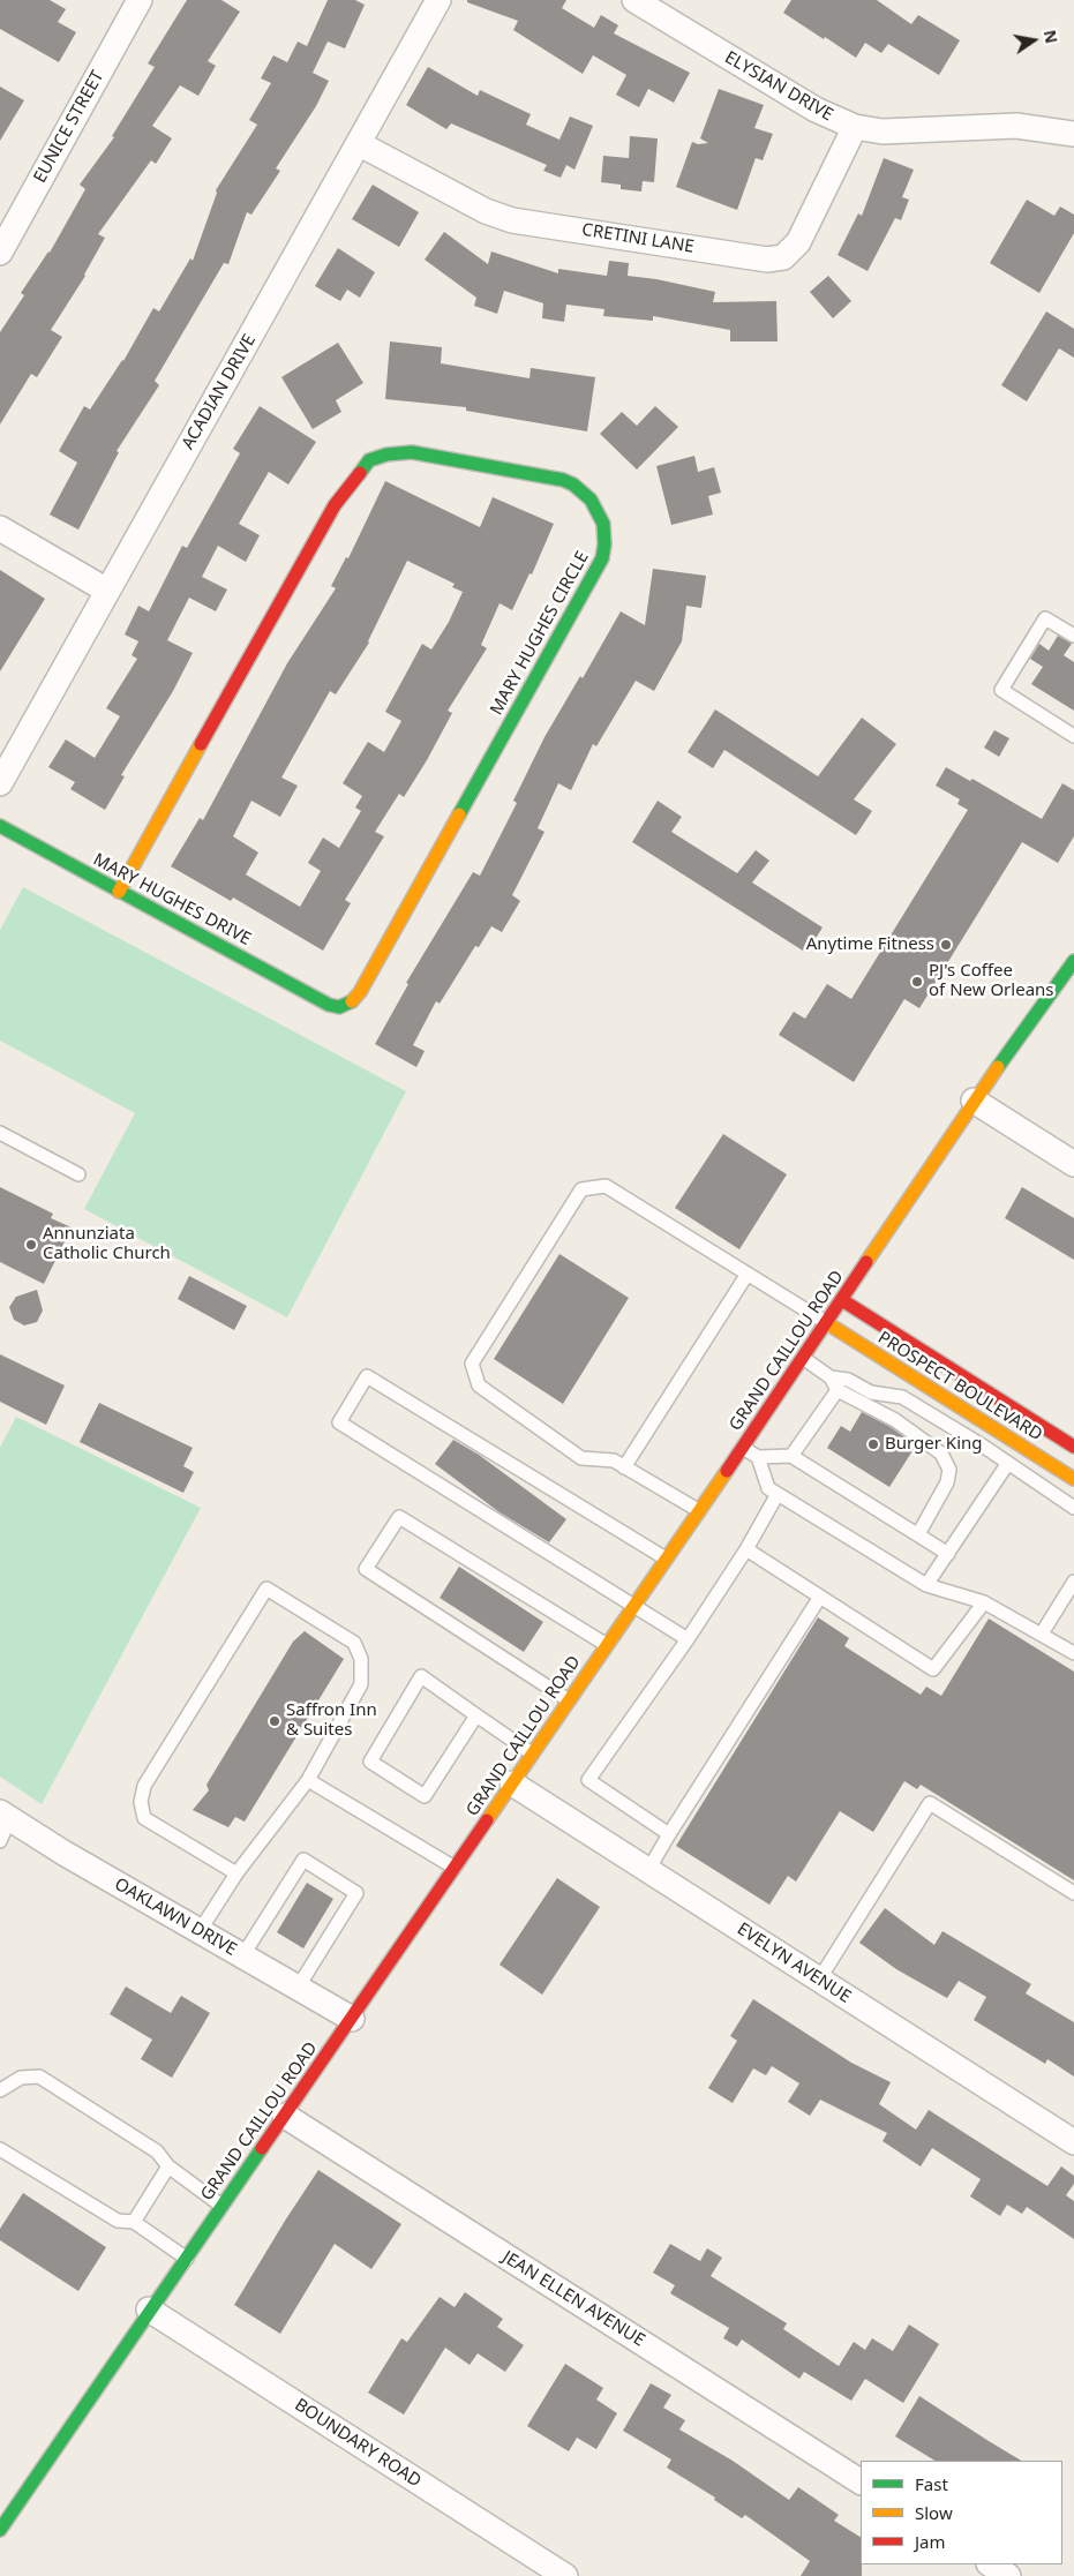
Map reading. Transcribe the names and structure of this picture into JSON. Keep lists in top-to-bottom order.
{
  "streets": {
    "main road": [
      "MARY HUGHES CIRCLE",
      "MARY HUGHES DRIVE",
      "GRAND CAILLOU ROAD",
      "PROSPECT BOULEVARD"
    ],
    "street": [
      "ELYSIAN DRIVE",
      "EUNICE STREET",
      "CRETINI LANE",
      "ACADIAN DRIVE",
      "OAKLAWN DRIVE",
      "EVELYN AVENUE",
      "JEAN ELLEN AVENUE",
      "BOUNDARY ROAD"
    ]
  },
  "crossings": [
    ["ELYSIAN DRIVE", "CRETINI LANE"],
    ["CRETINI LANE", "ACADIAN DRIVE"],
    ["MARY HUGHES CIRCLE", "MARY HUGHES DRIVE"],
    ["GRAND CAILLOU ROAD", "PROSPECT BOULEVARD"],
    ["GRAND CAILLOU ROAD", "OAKLAWN DRIVE"],
    ["GRAND CAILLOU ROAD", "EVELYN AVENUE"],
    ["GRAND CAILLOU ROAD", "JEAN ELLEN AVENUE"],
    ["GRAND CAILLOU ROAD", "BOUNDARY ROAD"]
  ],
  "places": [
    "Anytime Fitness",
    "PJ's Coffee of New Orleans",
    "Annunziata Catholic Church",
    "Burger King",
    "Saffron Inn & Suites"
  ],
  "legend": ["Fast", "Slow", "Jam"],
  "north": "right"
}
